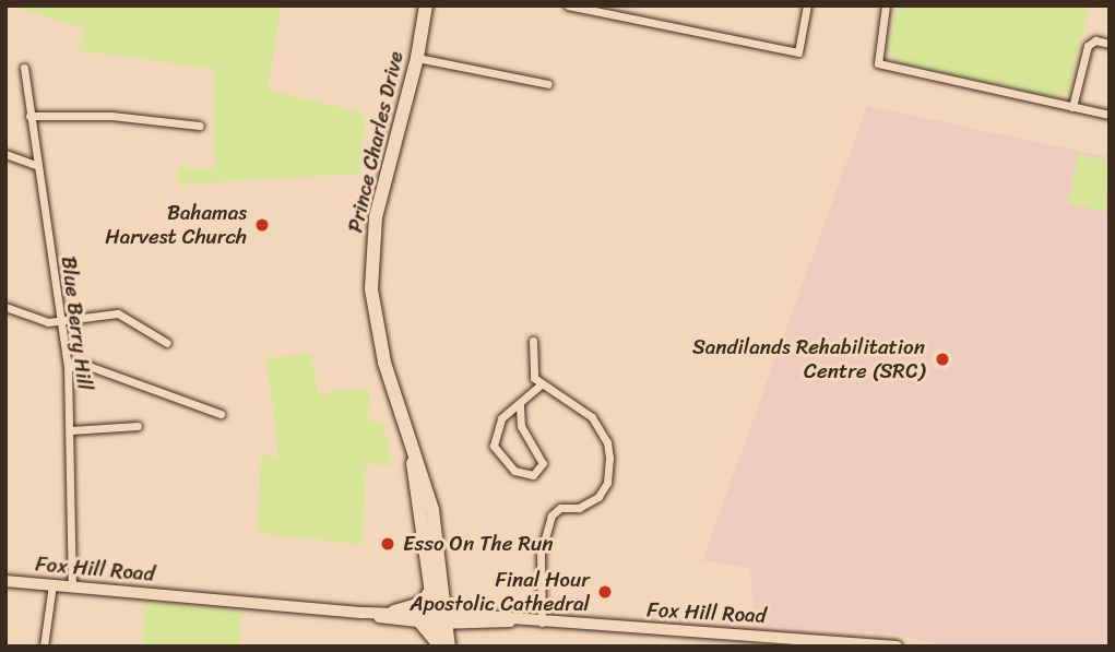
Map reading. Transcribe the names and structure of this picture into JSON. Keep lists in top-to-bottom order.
{
  "streets": {
    "highway": ["Prince Charles Drive"],
    "main road": ["Fox Hill Road"],
    "street": ["Blue Berry Hill"]
  },
  "crossings": [
    ["Prince Charles Drive", "Fox Hill Road"],
    ["Blue Berry Hill", "Fox Hill Road"]
  ],
  "places": [
    "Bahamas Harvest Church",
    "Sandilands Rehabilitation Centre (SRC)",
    "Esso On The Run",
    "Final Hour Apostolic Cathedral"
  ]
}
